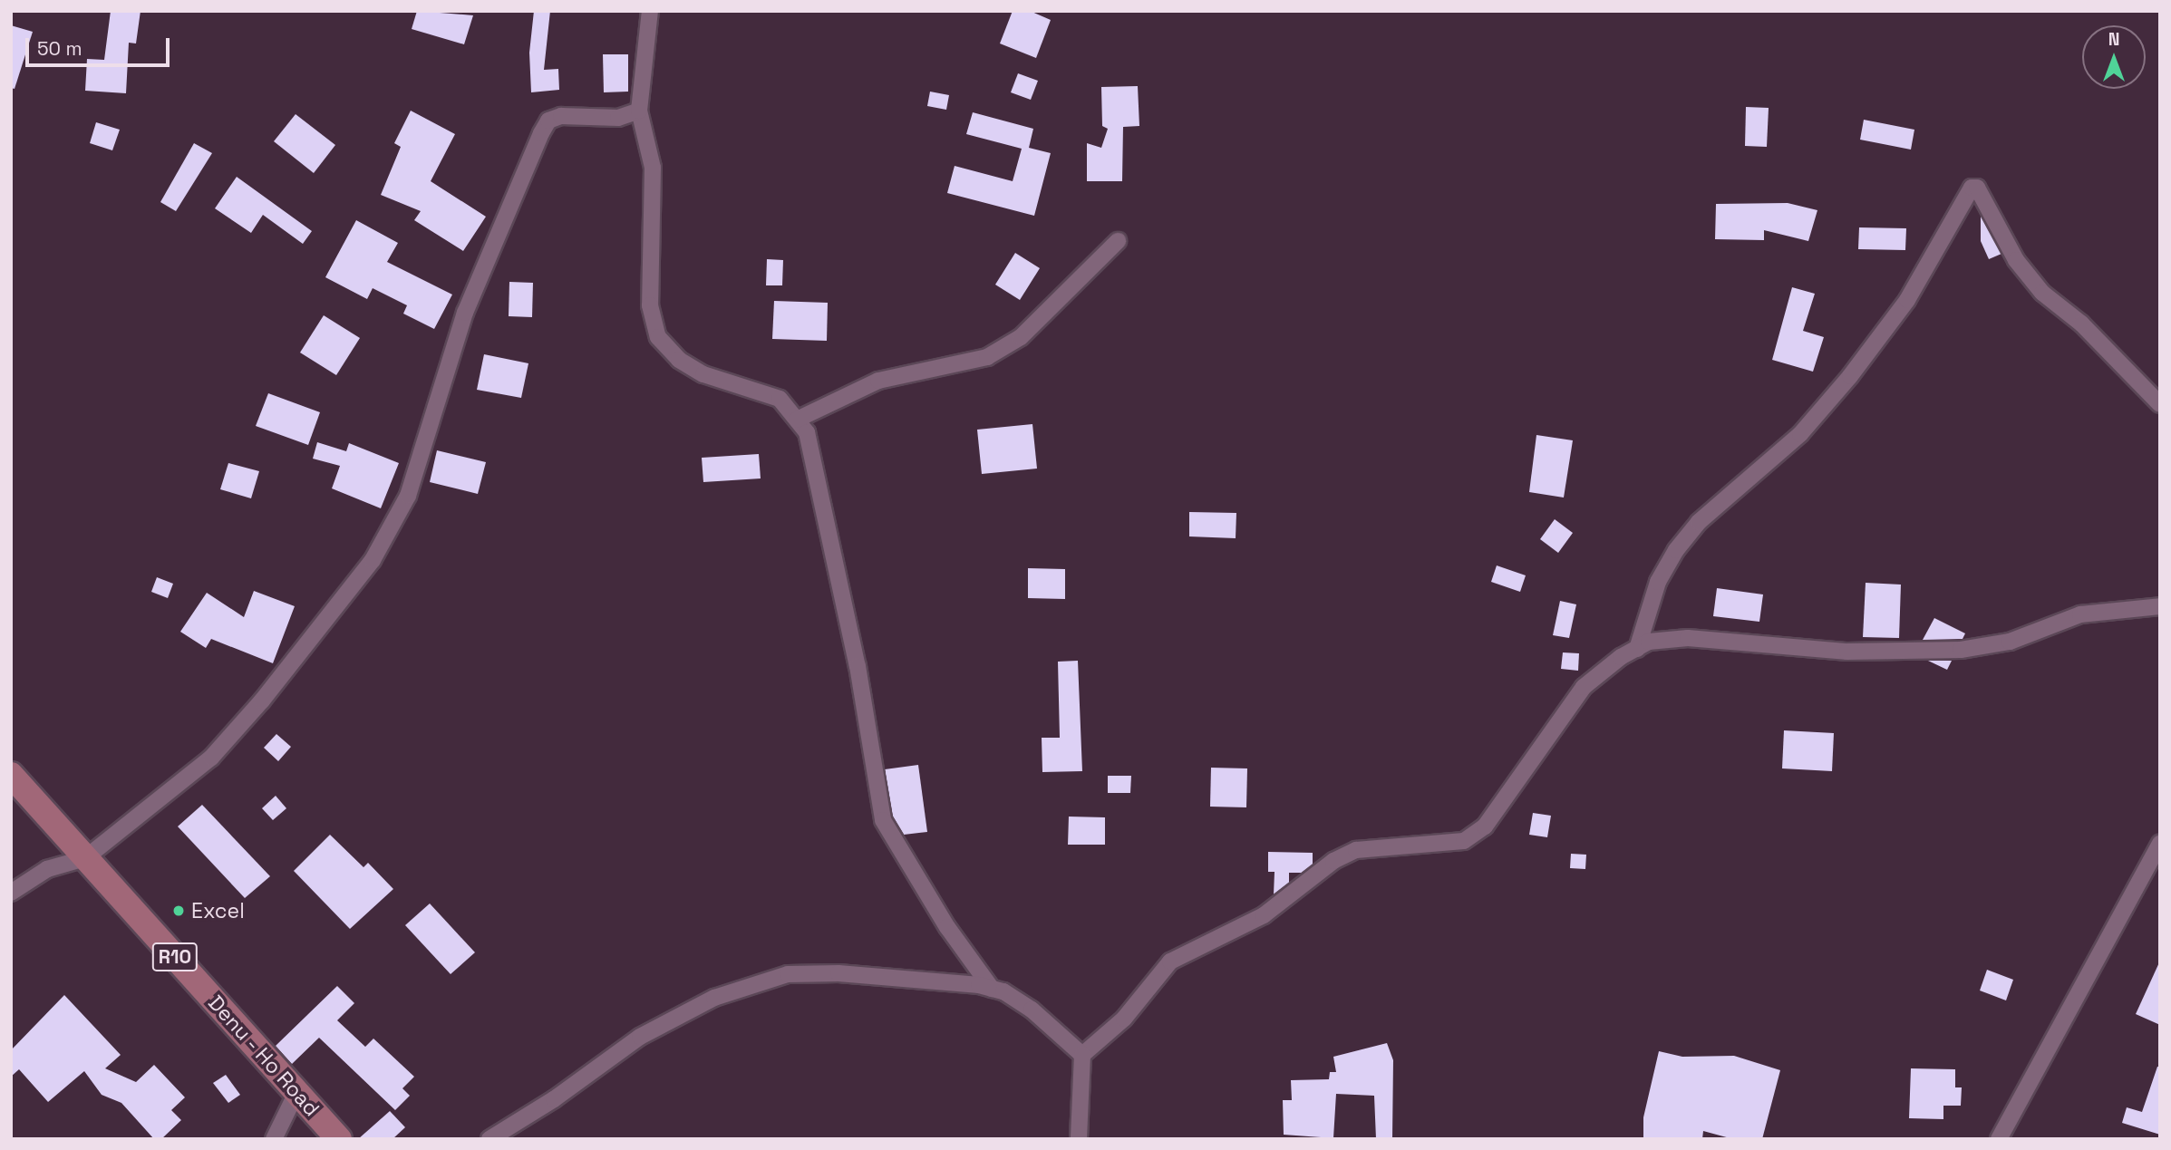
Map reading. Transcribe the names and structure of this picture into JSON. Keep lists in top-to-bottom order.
{
  "streets": {
    "main road": ["R10", "Denu - Ho Road"]
  },
  "places": ["Excel"],
  "scale_bar": "50 m",
  "north": "top"
}
